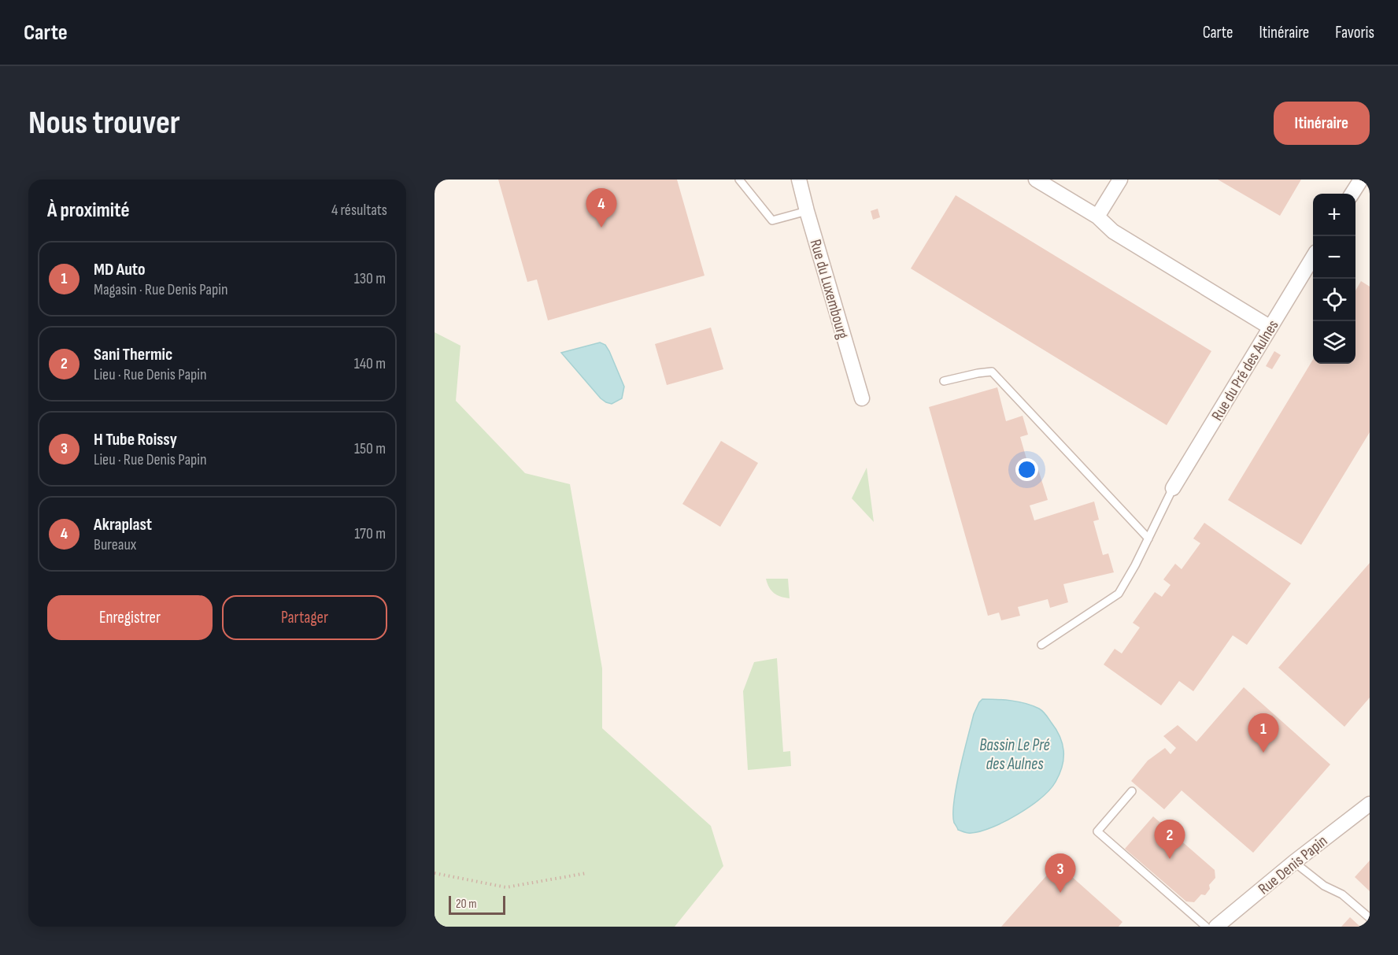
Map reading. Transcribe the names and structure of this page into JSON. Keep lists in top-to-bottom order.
{
  "streets": {
    "street": ["Rue du Luxembourg", "Rue du Pré des Aulnes", "Rue Denis Papin"]
  },
  "water": ["Bassin Le Pré des Aulnes"],
  "scale_bar": "20 m",
  "page": {
    "header": "Carte",
    "nav": ["Carte", "Itinéraire", "Favoris"],
    "buttons": [
      "Itinéraire",
      ["Enregistrer", "Partager"]
    ],
    "title": "Nous trouver",
    "heading": ["À proximité", "4 résultats"],
    "pins": [
      "4",
      "1",
      "2",
      "3"
    ],
    "map_buttons": ["+", "−"],
    "list": [
      {
        "mark": "1",
        "name": "MD Auto",
        "note": "Magasin · Rue Denis Papin",
        "value": "130 m"
      },
      {
        "mark": "2",
        "name": "Sani Thermic",
        "note": "Lieu · Rue Denis Papin",
        "value": "140 m"
      },
      {
        "mark": "3",
        "name": "H Tube Roissy",
        "note": "Lieu · Rue Denis Papin",
        "value": "150 m"
      },
      {
        "mark": "4",
        "name": "Akraplast",
        "note": "Bureaux",
        "value": "170 m"
      }
    ],
    "scale": "20 m"
  }
}
